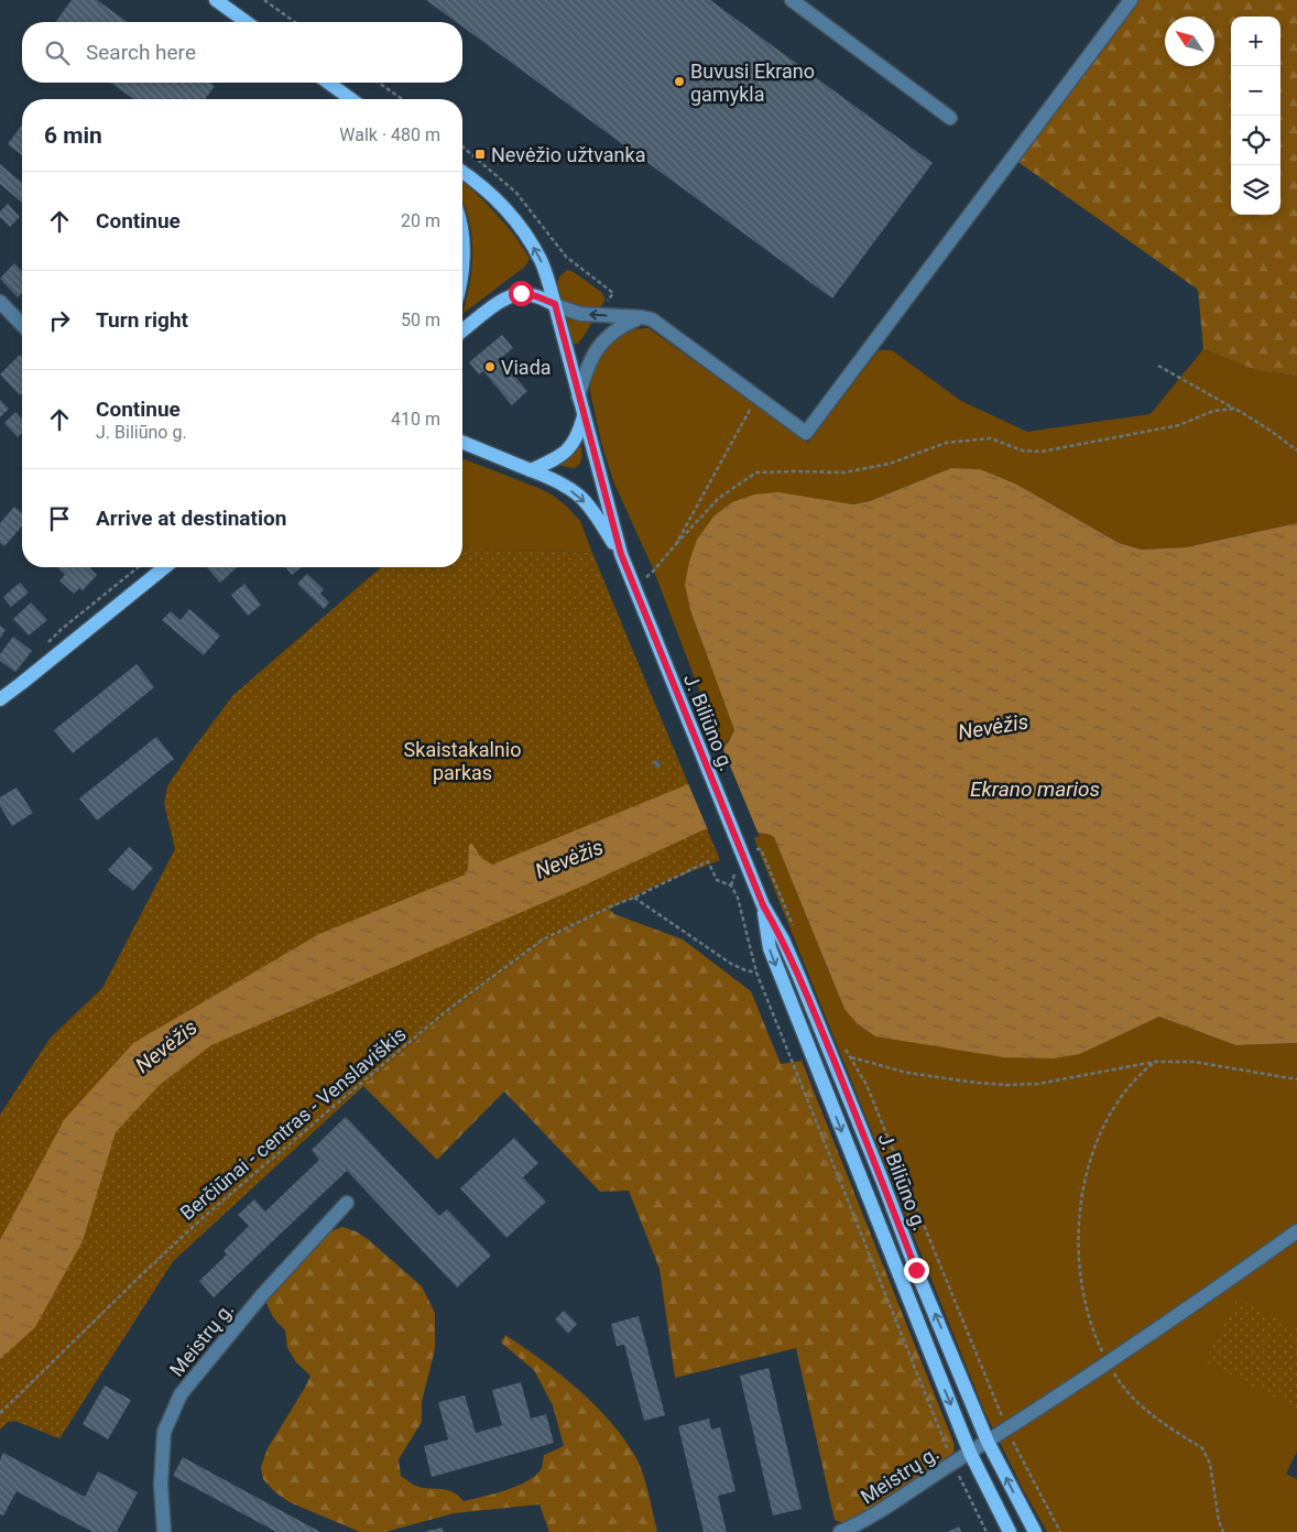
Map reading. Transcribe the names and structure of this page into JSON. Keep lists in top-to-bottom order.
{
  "streets": {
    "main road": ["J. Biliūno g."],
    "street": ["Meistrų g."],
    "path": ["Berčiūnai - centras - Venslaviškis"]
  },
  "crossings": [
    ["J. Biliūno g.", "Meistrų g."]
  ],
  "water": ["Nevėžis", "Ekrano marios"],
  "parks": ["Skaistakalnio parkas"],
  "places": {
    "other": ["Buvusi Ekrano gamykla", "Viada"],
    "transit": ["Nevėžio užtvanka"]
  },
  "north": "top left",
  "page": {
    "map_buttons": ["+", "−"],
    "search": "Search here",
    "heading": ["6 min", "Walk · 480 m"],
    "list": [
      ["Continue", "20 m"],
      ["Turn right", "50 m"],
      ["Continue", "J. Biliūno g.", "410 m"],
      "Arrive at destination"
    ]
  }
}
